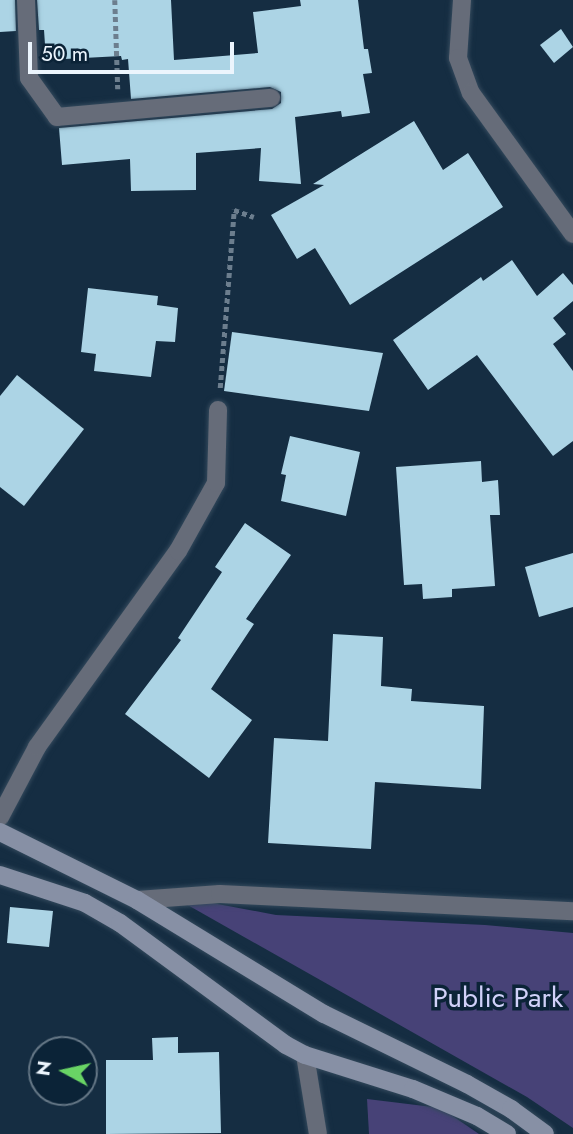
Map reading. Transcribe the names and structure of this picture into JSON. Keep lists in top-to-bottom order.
{
  "parks": ["Public Park"],
  "scale_bar": "50 m",
  "north": "left"
}
